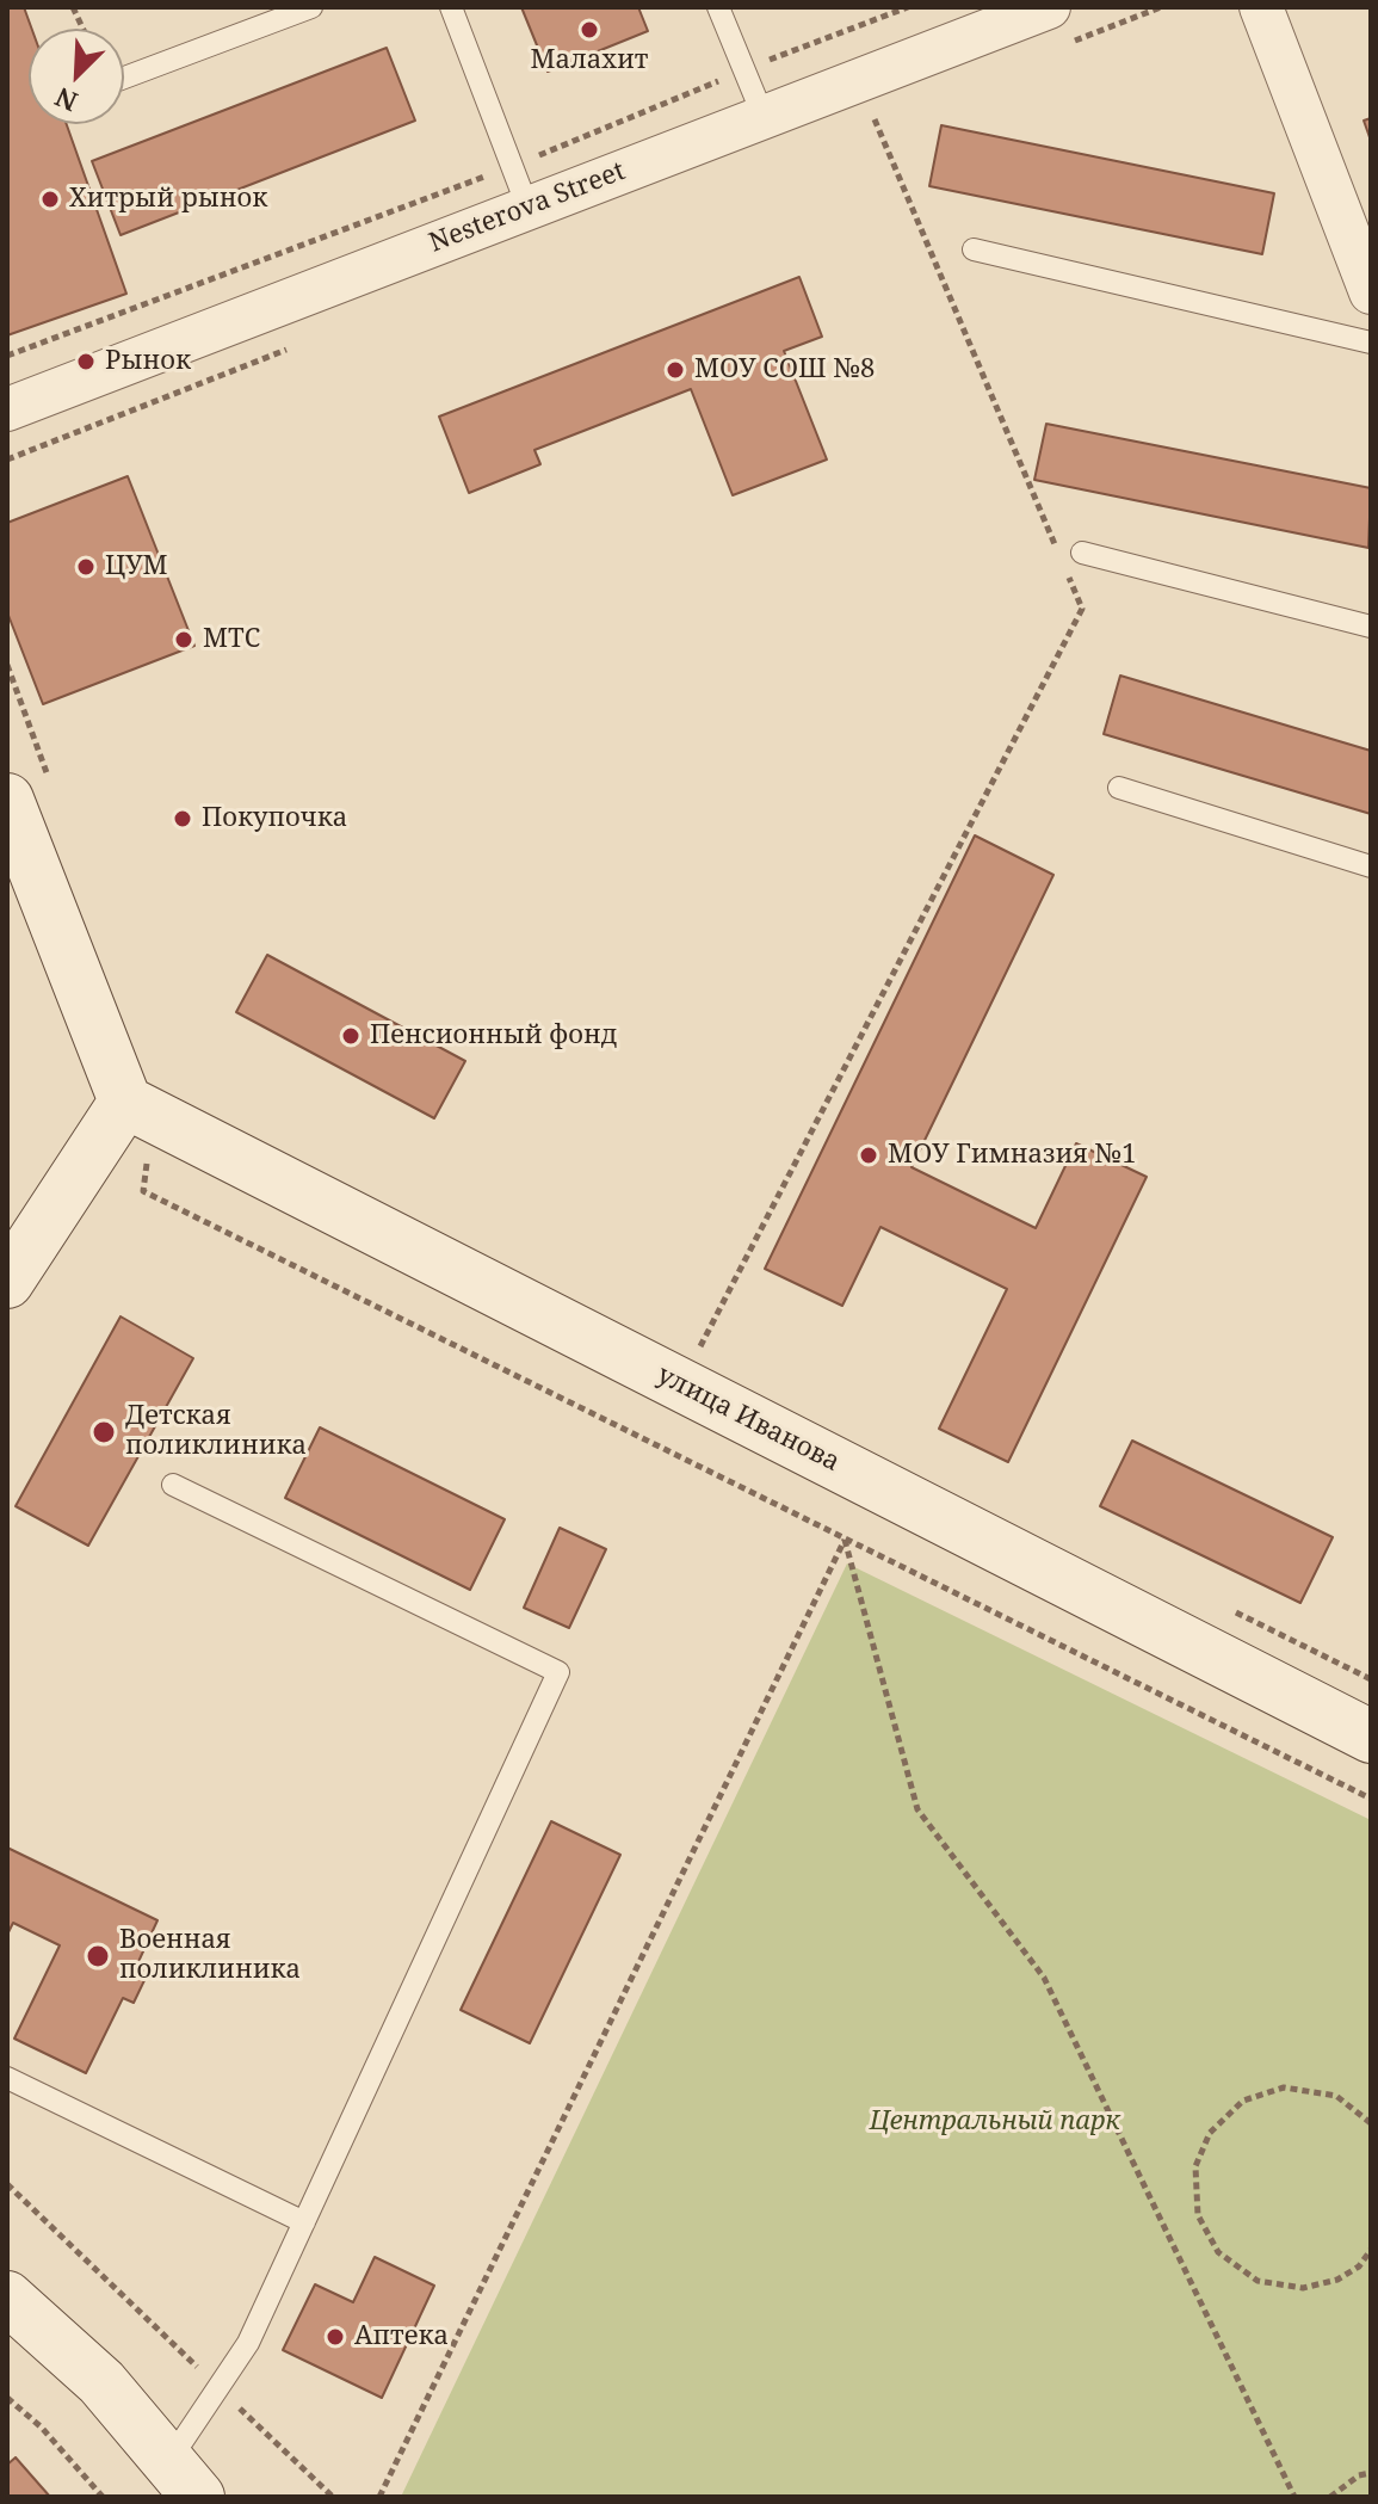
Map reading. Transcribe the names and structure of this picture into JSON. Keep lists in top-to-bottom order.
{
  "streets": {
    "street": ["Nesterova Street", "улица Иванова"]
  },
  "parks": ["Центральный парк"],
  "places": [
    "Малахит",
    "Хитрый рынок",
    "Рынок",
    "МОУ СОШ №8",
    "ЦУМ",
    "МТС",
    "Покупочка",
    "Пенсионный фонд",
    "МОУ Гимназия №1",
    "Детская поликлиника",
    "Военная поликлиника",
    "Аптека"
  ],
  "north": "bottom left"
}
